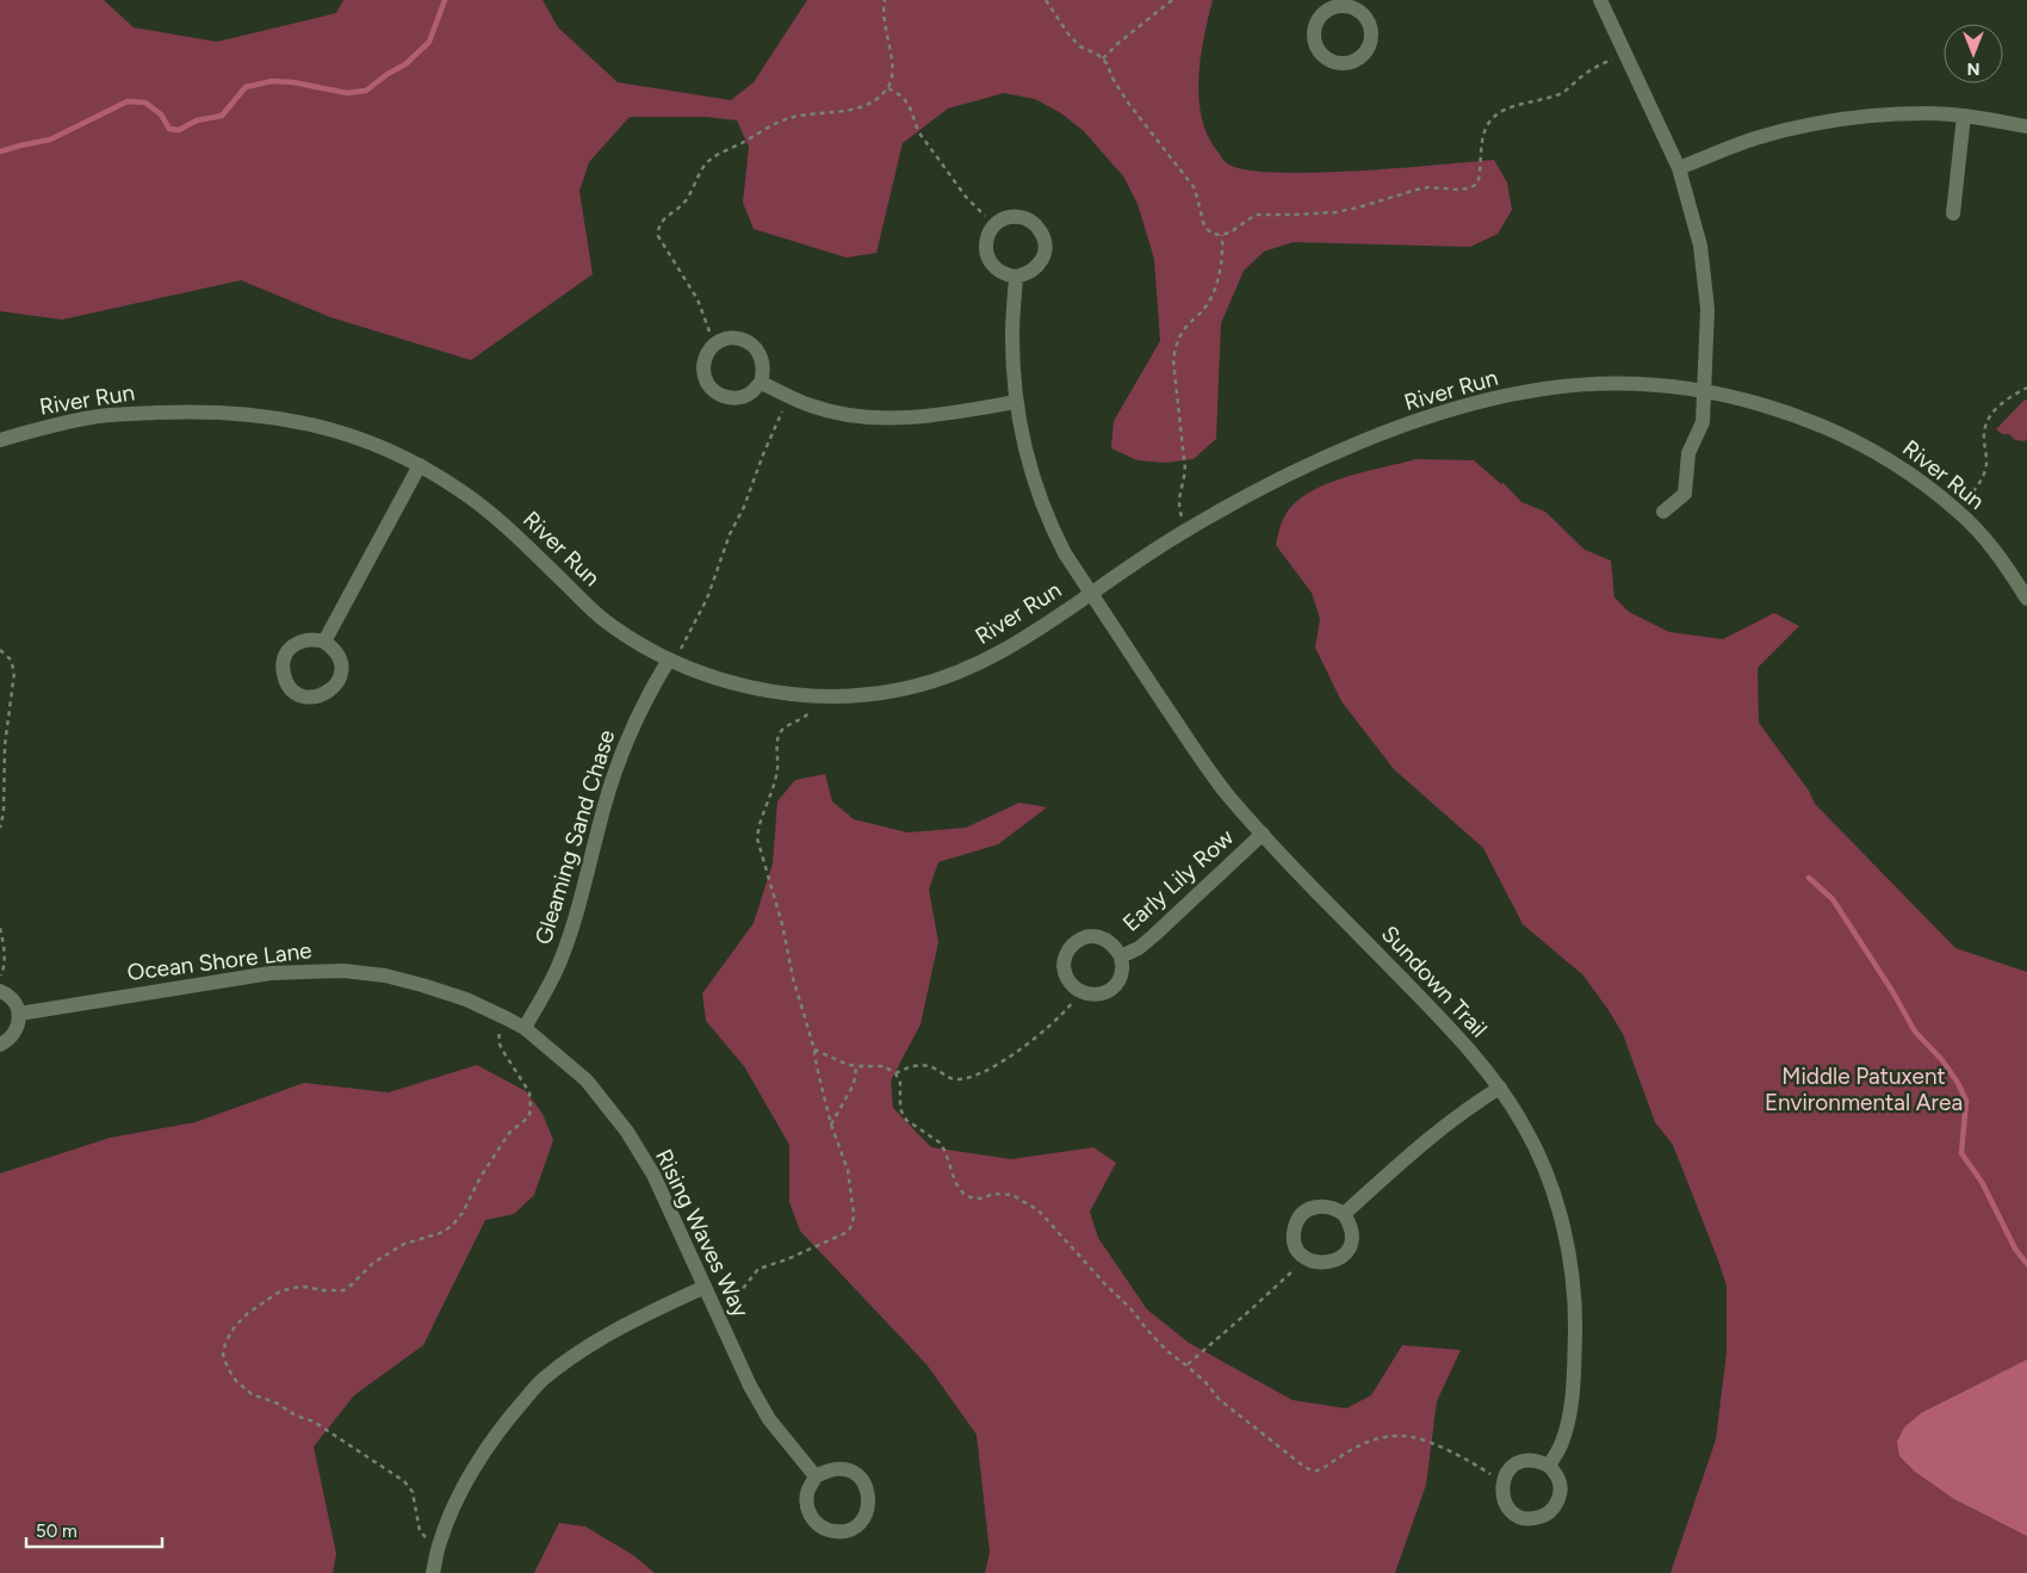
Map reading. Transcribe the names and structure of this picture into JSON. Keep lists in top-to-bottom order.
{
  "streets": {
    "street": [
      "River Run",
      "Gleaming Sand Chase",
      "Early Lily Row",
      "Ocean Shore Lane",
      "Sundown Trail",
      "Rising Waves Way"
    ]
  },
  "crossings": [
    ["River Run", "Gleaming Sand Chase"],
    ["River Run", "Sundown Trail"],
    ["Gleaming Sand Chase", "Ocean Shore Lane"],
    ["Gleaming Sand Chase", "Rising Waves Way"],
    ["Early Lily Row", "Sundown Trail"],
    ["Ocean Shore Lane", "Rising Waves Way"]
  ],
  "parks": ["Middle Patuxent Environmental Area"],
  "scale_bar": "50 m",
  "north": "bottom"
}
